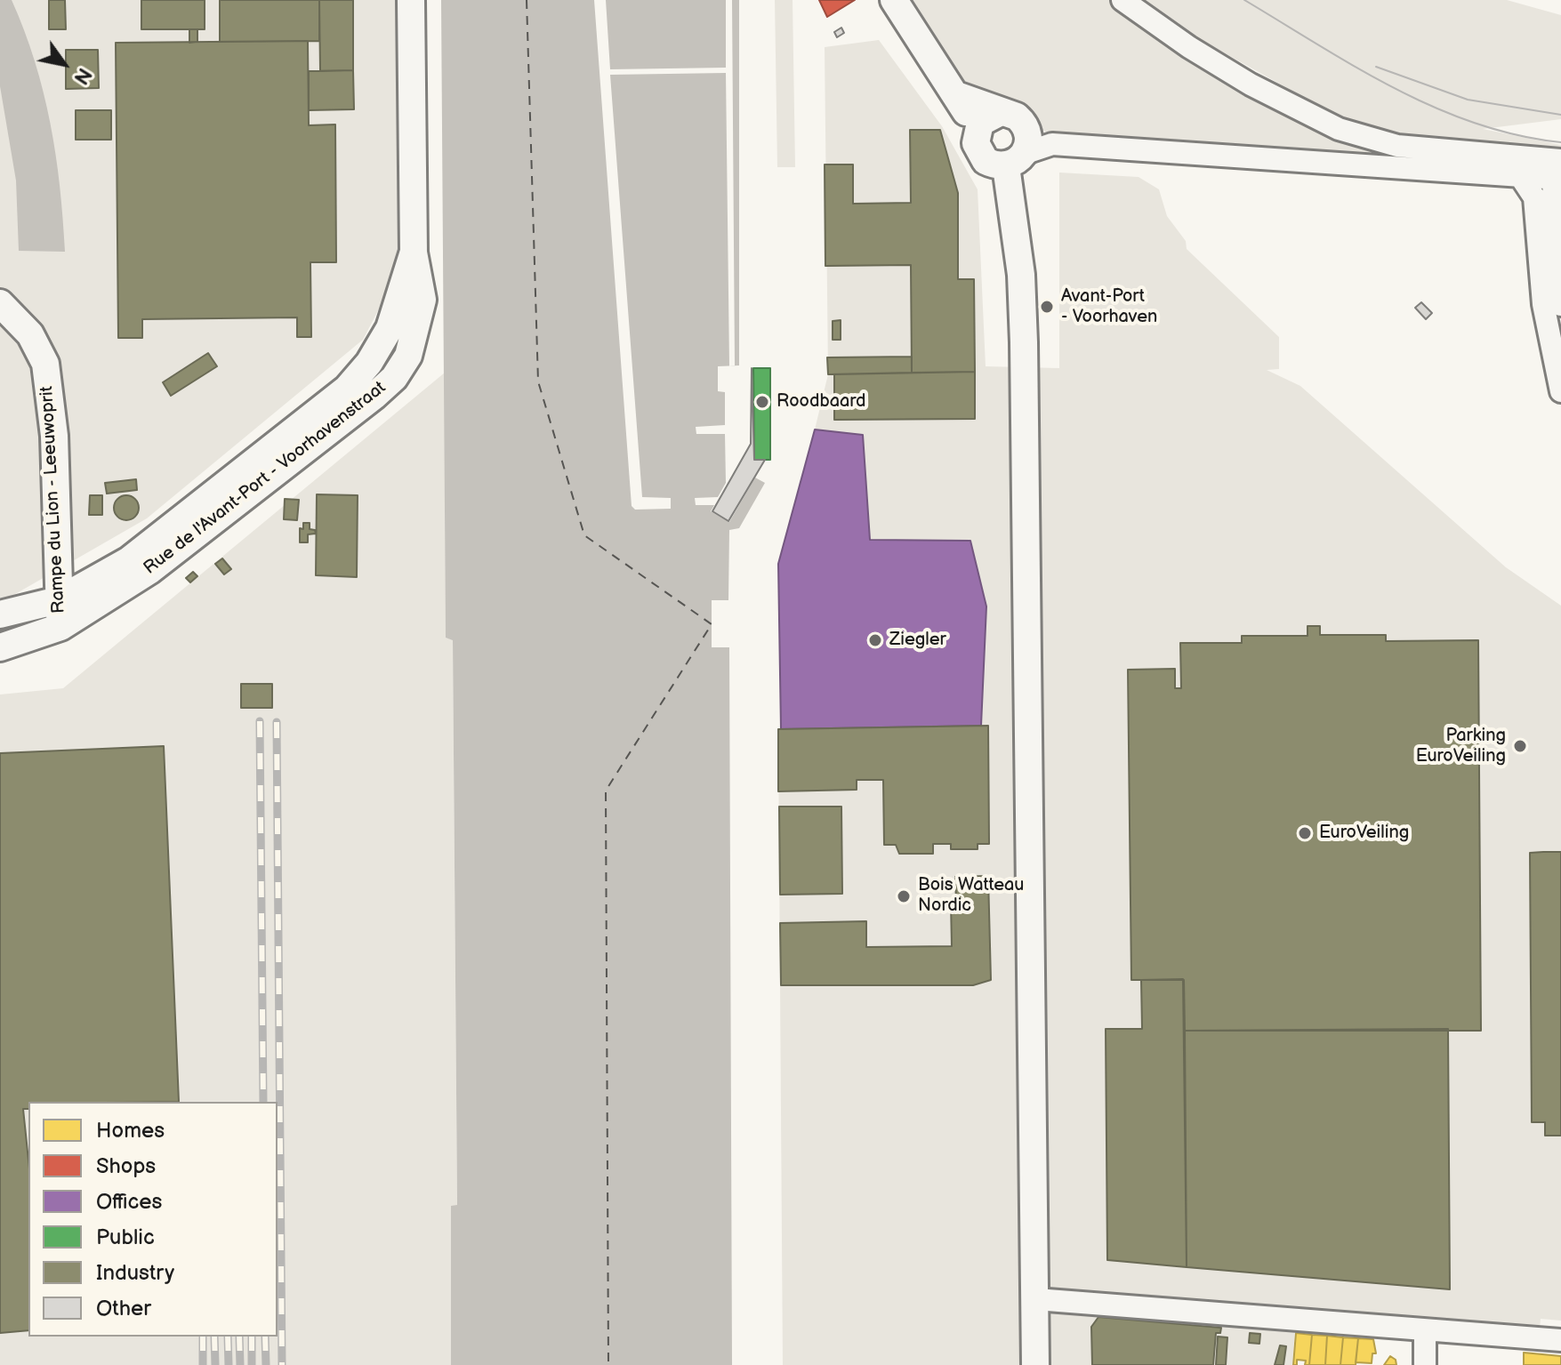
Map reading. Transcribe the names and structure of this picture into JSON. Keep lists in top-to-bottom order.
{
  "streets": {
    "main road": ["Rue de l'Avant-Port - Voorhavenstraat", "Rampe du Lion - Leeuwoprit"]
  },
  "crossings": [
    ["Rue de l'Avant-Port - Voorhavenstraat", "Rampe du Lion - Leeuwoprit"]
  ],
  "places": [
    "Avant-Port - Voorhaven",
    "Roodbaard",
    "Ziegler",
    "Parking EuroVeiling",
    "EuroVeiling",
    "Bois Watteau Nordic"
  ],
  "legend": [
    "Homes",
    "Shops",
    "Offices",
    "Public",
    "Industry",
    "Other"
  ],
  "north": "bottom right"
}
